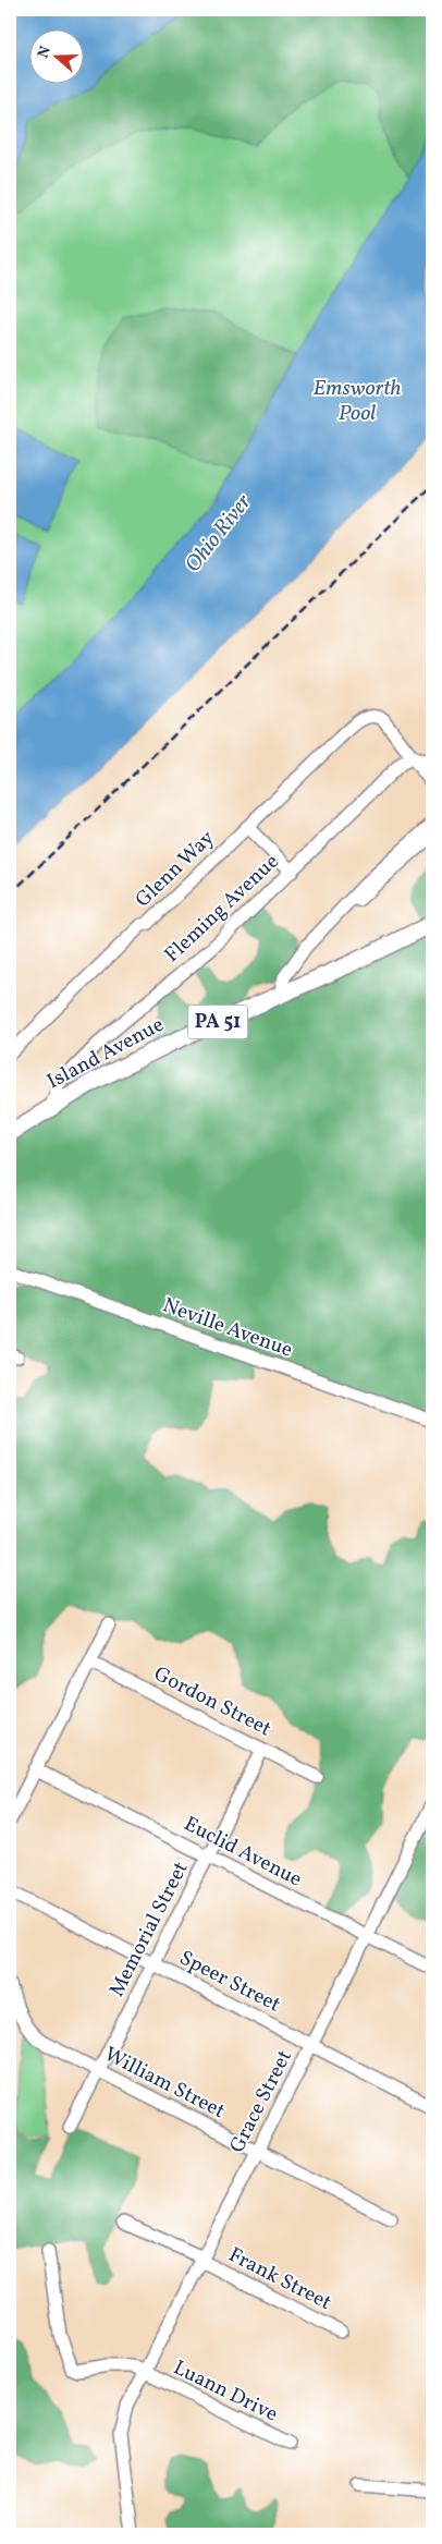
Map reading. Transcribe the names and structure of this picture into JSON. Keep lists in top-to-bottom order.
{
  "streets": {
    "main road": ["PA 51", "Island Avenue"],
    "street": [
      "Glenn Way",
      "Fleming Avenue",
      "Neville Avenue",
      "Gordon Street",
      "Euclid Avenue",
      "Memorial Street",
      "Speer Street",
      "William Street",
      "Grace Street",
      "Frank Street",
      "Luann Drive"
    ]
  },
  "crossings": [
    ["Glenn Way", "Fleming Avenue"],
    ["Fleming Avenue", "Island Avenue"],
    ["Gordon Street", "Memorial Street"],
    ["Euclid Avenue", "Memorial Street"],
    ["Euclid Avenue", "Grace Street"],
    ["Memorial Street", "Speer Street"],
    ["Memorial Street", "William Street"],
    ["Speer Street", "Grace Street"],
    ["William Street", "Grace Street"],
    ["Grace Street", "Frank Street"],
    ["Grace Street", "Luann Drive"]
  ],
  "water": ["Emsworth Pool", "Ohio River"],
  "north": "left"
}
